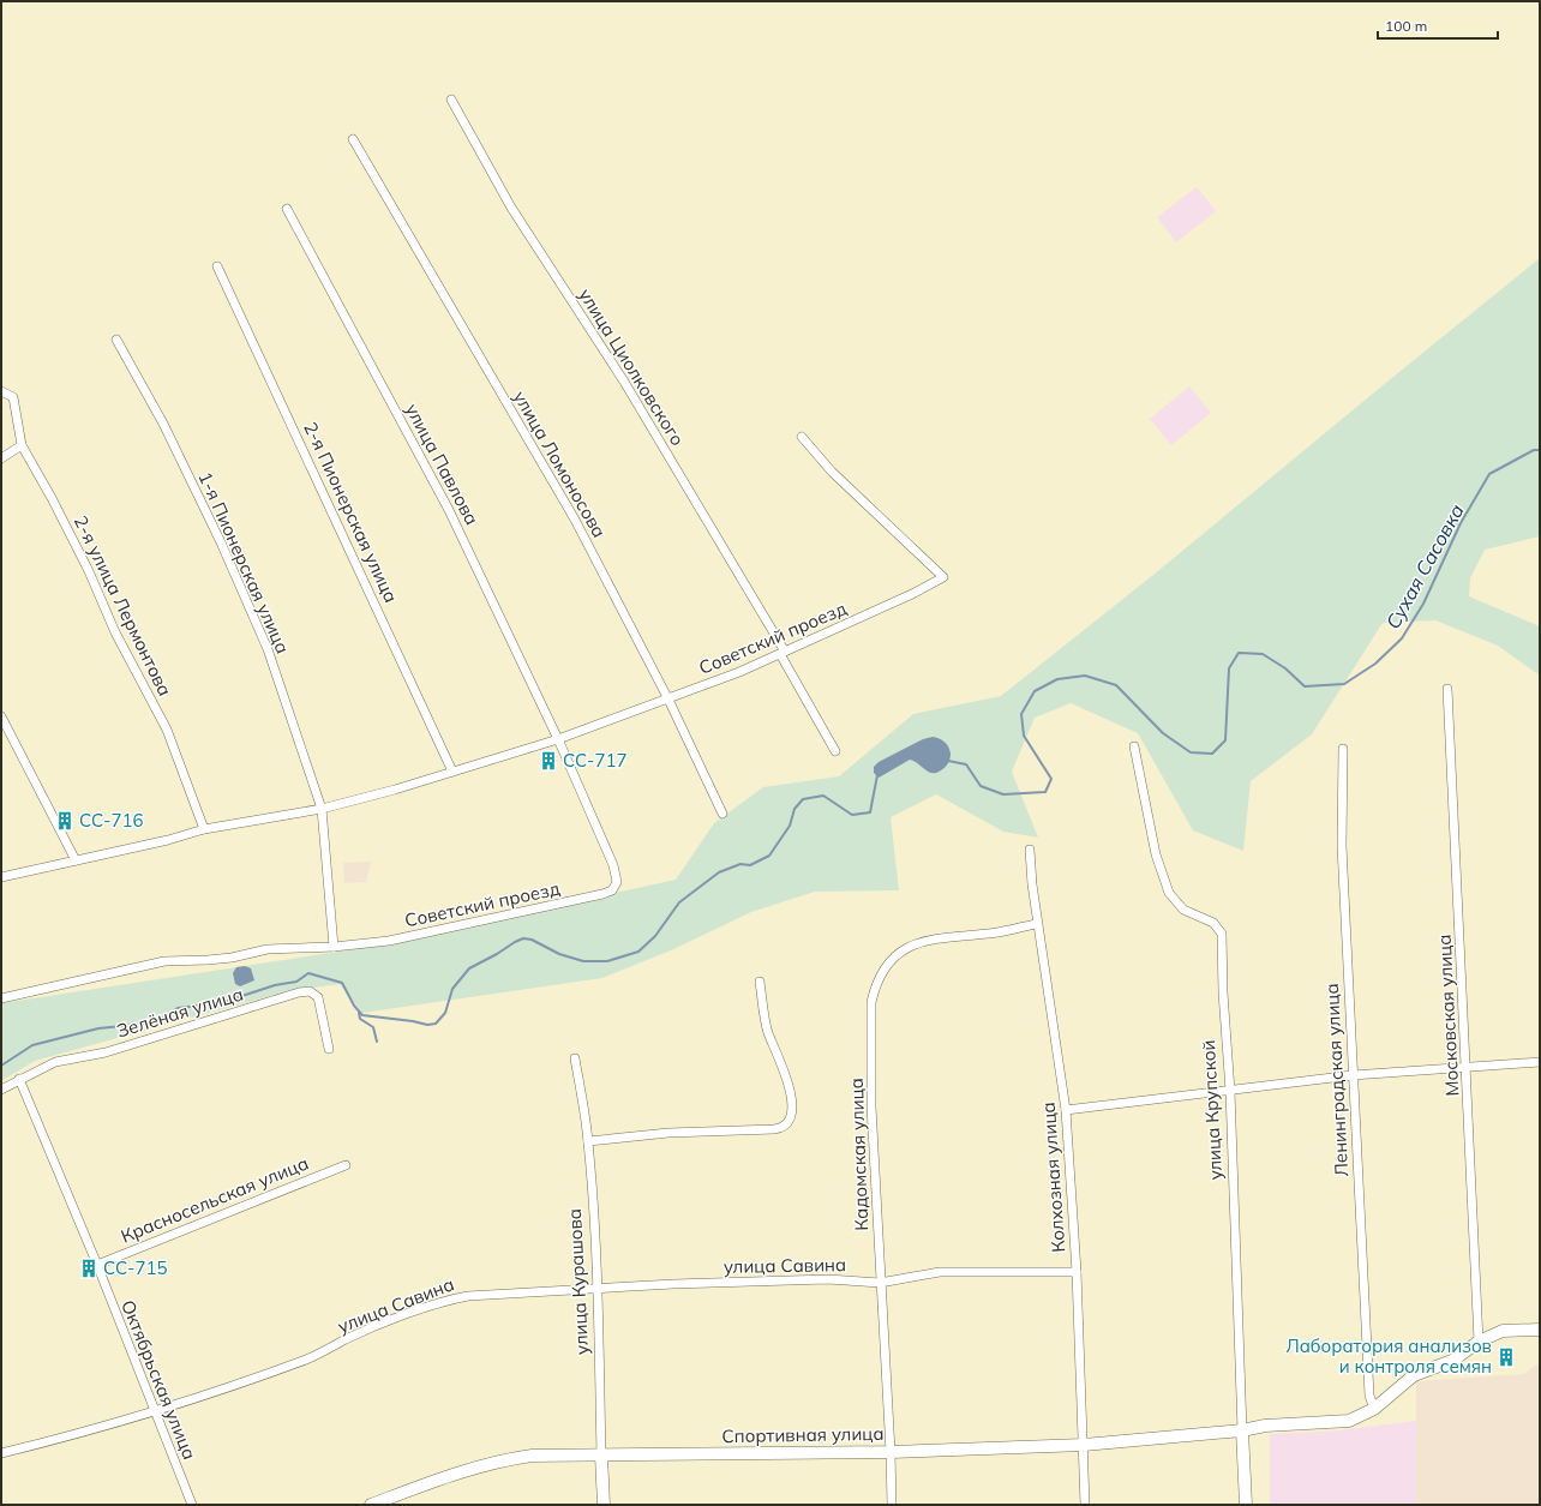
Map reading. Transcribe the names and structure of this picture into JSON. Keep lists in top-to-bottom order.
{
  "streets": {
    "street": [
      "улица Циолковского",
      "улица Павлова",
      "улица Ломоносова",
      "2-я Пионерская улица",
      "1-я Пионерская улица",
      "2-я улица Лермонтова",
      "Советский проезд",
      "Зелёная улица",
      "Московская улица",
      "Ленинградская улица",
      "улица Крупской",
      "Кадомская улица",
      "Колхозная улица",
      "Красносельская улица",
      "улица Савина",
      "улица Курашова",
      "Октябрьская улица",
      "Спортивная улица"
    ]
  },
  "crossings": [
    ["улица Циолковского", "Советский проезд"],
    ["улица Павлова", "Советский проезд"],
    ["улица Ломоносова", "Советский проезд"],
    ["2-я Пионерская улица", "Советский проезд"],
    ["1-я Пионерская улица", "Советский проезд"],
    ["2-я улица Лермонтова", "Советский проезд"],
    ["Советский проезд", "Зелёная улица"],
    ["Зелёная улица", "Октябрьская улица"],
    ["Московская улица", "Спортивная улица"],
    ["Ленинградская улица", "Спортивная улица"],
    ["улица Крупской", "Спортивная улица"],
    ["Кадомская улица", "Колхозная улица"],
    ["Кадомская улица", "улица Савина"],
    ["Кадомская улица", "Спортивная улица"],
    ["Колхозная улица", "улица Савина"],
    ["Колхозная улица", "Спортивная улица"],
    ["Красносельская улица", "Октябрьская улица"],
    ["улица Савина", "улица Курашова"],
    ["улица Савина", "Октябрьская улица"],
    ["улица Курашова", "Спортивная улица"]
  ],
  "water": ["Сухая Сасовка"],
  "places": {
    "building": [
      "СС-717",
      "СС-716",
      "СС-715",
      "Лаборатория анализов и контроля семян"
    ]
  },
  "scale_bar": "100 m"
}
